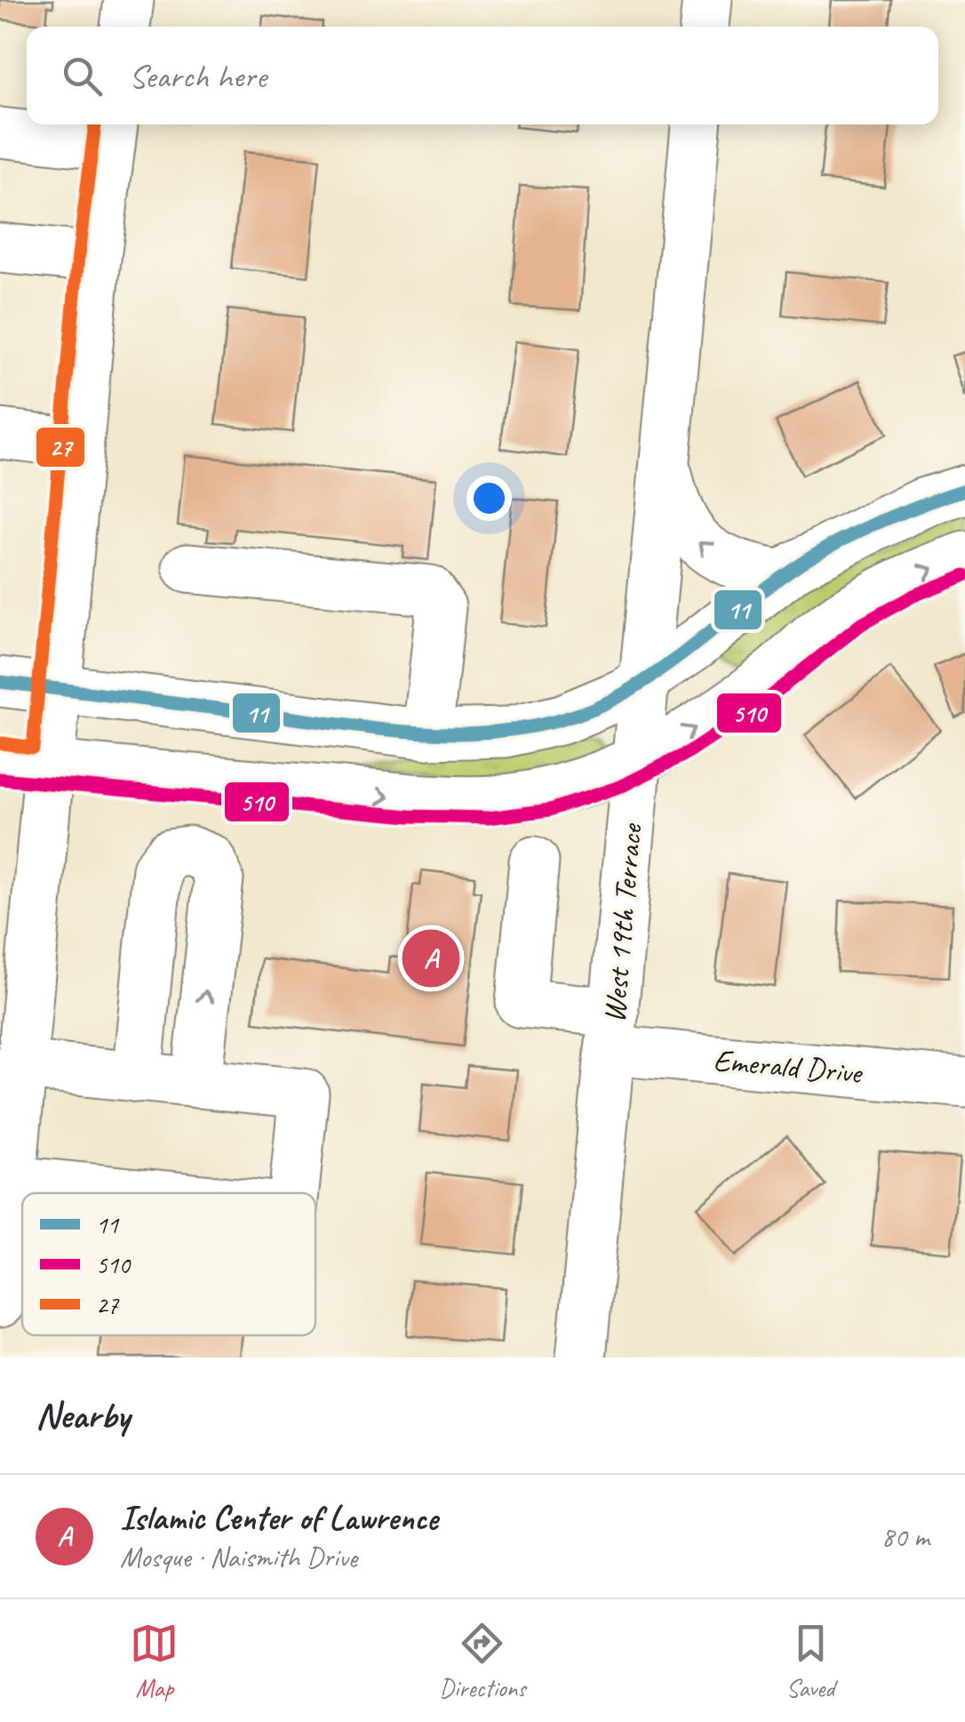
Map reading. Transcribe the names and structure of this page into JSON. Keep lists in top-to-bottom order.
{
  "streets": {
    "street": ["West 19th Terrace", "Emerald Drive"]
  },
  "crossings": [
    ["West 19th Terrace", "Emerald Drive"]
  ],
  "lines": ["transit line 27", "transit line 11", "transit line 510"],
  "legend": ["11", "510", "27"],
  "page": {
    "search": "Search here",
    "pins": "A",
    "heading": "Nearby",
    "list": [
      {
        "mark": "A",
        "name": "Islamic Center of Lawrence",
        "note": "Mosque · Naismith Drive",
        "value": "80 m"
      }
    ],
    "nav": ["Map", "Directions", "Saved"]
  }
}
